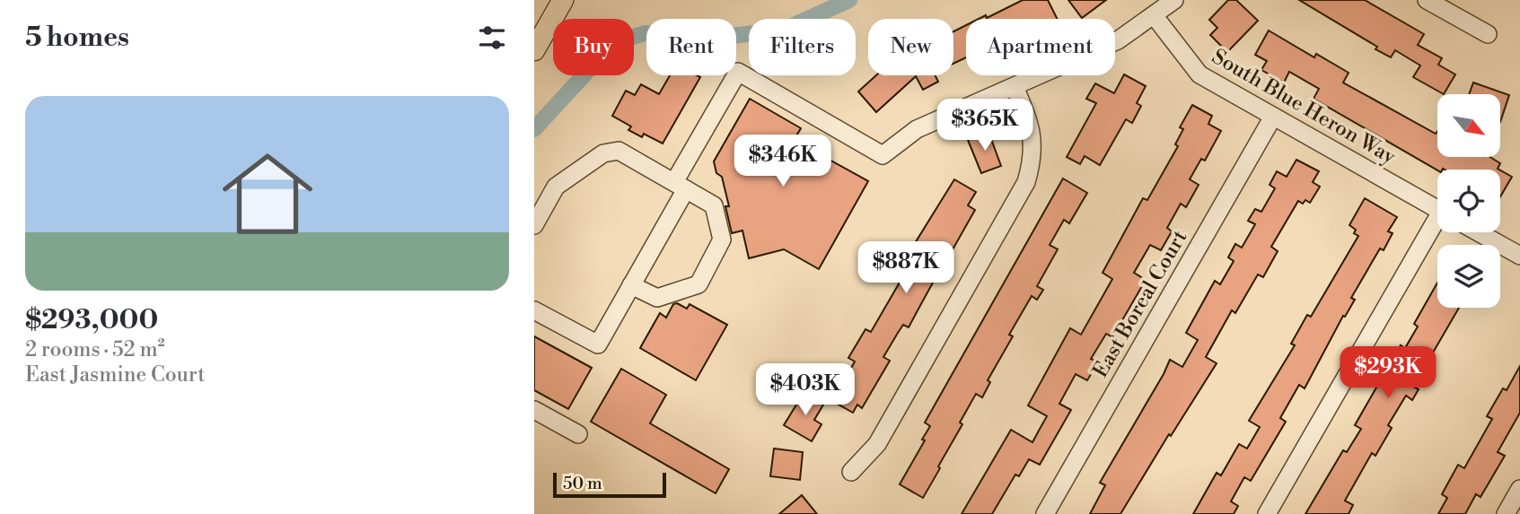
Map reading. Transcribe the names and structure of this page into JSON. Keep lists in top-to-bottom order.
{
  "streets": {
    "street": ["South Blue Heron Way", "East Boreal Court"]
  },
  "crossings": [
    ["South Blue Heron Way", "East Boreal Court"]
  ],
  "scale_bar": "50 m",
  "north": "bottom right",
  "page": {
    "heading": "5 homes",
    "chip": [
      "Buy",
      "Rent",
      "Filters",
      "New",
      "Apartment"
    ],
    "list": [
      {
        "name": "$293,000",
        "note": "2 rooms · 52 m² · East Jasmine Court"
      }
    ],
    "price": [
      "$365K",
      "$346K",
      "$887K",
      "$293K",
      "$403K"
    ],
    "scale": "50 m"
  }
}
